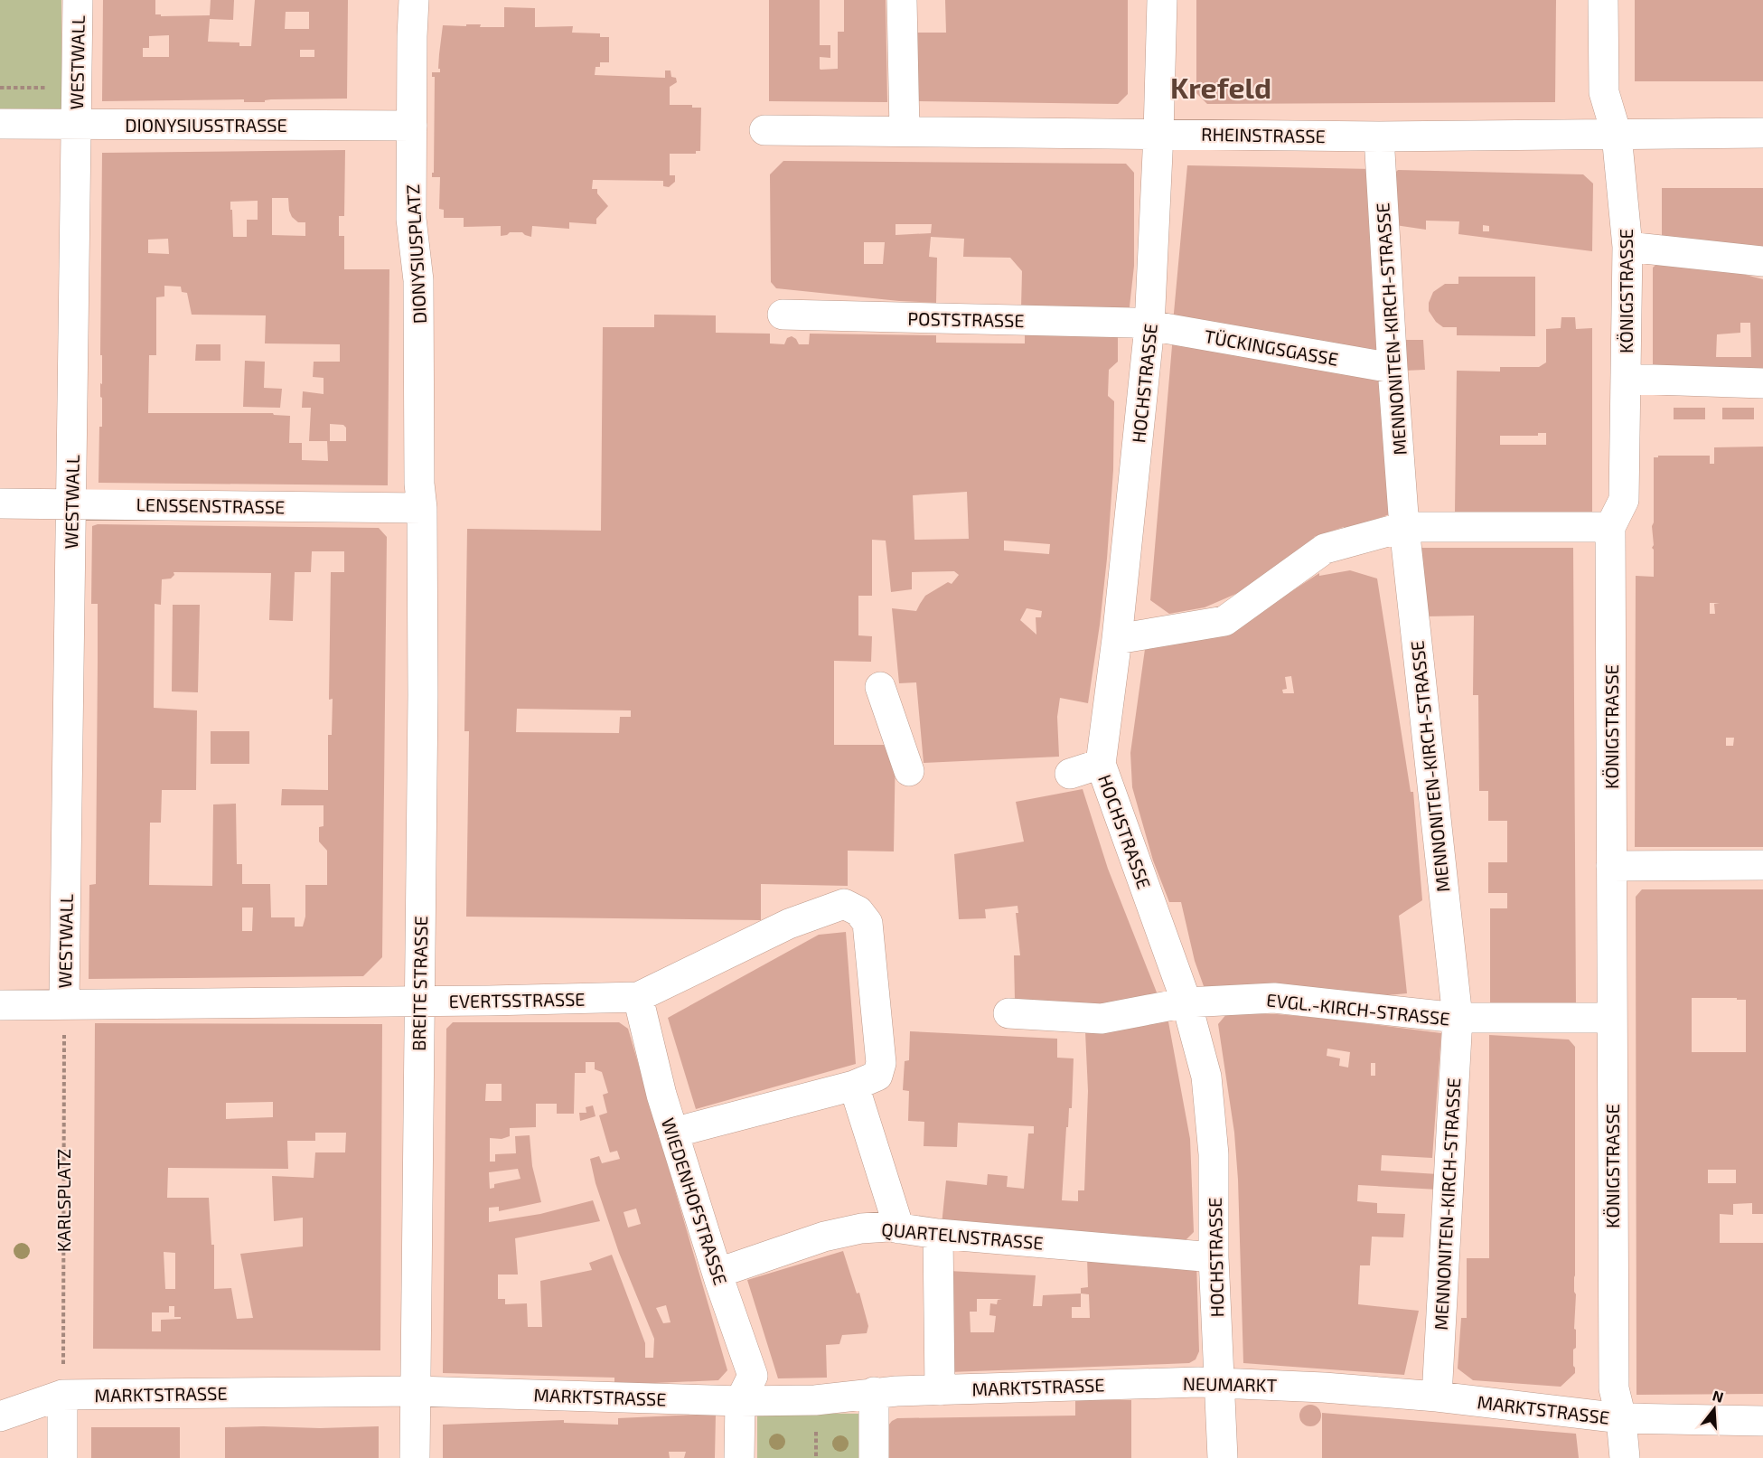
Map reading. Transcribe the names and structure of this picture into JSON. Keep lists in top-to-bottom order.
{
  "streets": {
    "street": [
      "WESTWALL",
      "DIONYSIUSSTRASSE",
      "RHEINSTRASSE",
      "DIONYSIUSPLATZ",
      "KÖNIGSTRASSE",
      "POSTSTRASSE",
      "MENNONITEN-KIRCH-STRASSE",
      "TÜCKINGSGASSE",
      "HOCHSTRASSE",
      "LENSSENSTRASSE",
      "BREITE STRASSE",
      "EVERTSSTRASSE",
      "EVGL.-KIRCH-STRASSE",
      "WIEDENHOFSTRASSE",
      "QUARTELNSTRASSE",
      "NEUMARKT",
      "MARKTSTRASSE"
    ],
    "path": ["KARLSPLATZ"]
  },
  "crossings": [
    ["WESTWALL", "DIONYSIUSSTRASSE"],
    ["WESTWALL", "LENSSENSTRASSE"],
    ["WESTWALL", "EVERTSSTRASSE"],
    ["WESTWALL", "KARLSPLATZ"],
    ["DIONYSIUSSTRASSE", "DIONYSIUSPLATZ"],
    ["RHEINSTRASSE", "KÖNIGSTRASSE"],
    ["RHEINSTRASSE", "MENNONITEN-KIRCH-STRASSE"],
    ["RHEINSTRASSE", "HOCHSTRASSE"],
    ["DIONYSIUSPLATZ", "LENSSENSTRASSE"],
    ["DIONYSIUSPLATZ", "BREITE STRASSE"],
    ["KÖNIGSTRASSE", "EVGL.-KIRCH-STRASSE"],
    ["KÖNIGSTRASSE", "MARKTSTRASSE"],
    ["POSTSTRASSE", "TÜCKINGSGASSE"],
    ["POSTSTRASSE", "HOCHSTRASSE"],
    ["MENNONITEN-KIRCH-STRASSE", "TÜCKINGSGASSE"],
    ["MENNONITEN-KIRCH-STRASSE", "EVGL.-KIRCH-STRASSE"],
    ["MENNONITEN-KIRCH-STRASSE", "MARKTSTRASSE"],
    ["TÜCKINGSGASSE", "HOCHSTRASSE"],
    ["HOCHSTRASSE", "EVGL.-KIRCH-STRASSE"],
    ["HOCHSTRASSE", "QUARTELNSTRASSE"],
    ["HOCHSTRASSE", "NEUMARKT"],
    ["LENSSENSTRASSE", "BREITE STRASSE"],
    ["BREITE STRASSE", "EVERTSSTRASSE"],
    ["BREITE STRASSE", "MARKTSTRASSE"],
    ["EVERTSSTRASSE", "KARLSPLATZ"],
    ["EVERTSSTRASSE", "WIEDENHOFSTRASSE"],
    ["KARLSPLATZ", "MARKTSTRASSE"],
    ["WIEDENHOFSTRASSE", "QUARTELNSTRASSE"],
    ["WIEDENHOFSTRASSE", "MARKTSTRASSE"],
    ["NEUMARKT", "MARKTSTRASSE"]
  ],
  "districts": ["Krefeld"],
  "north": "top"
}
